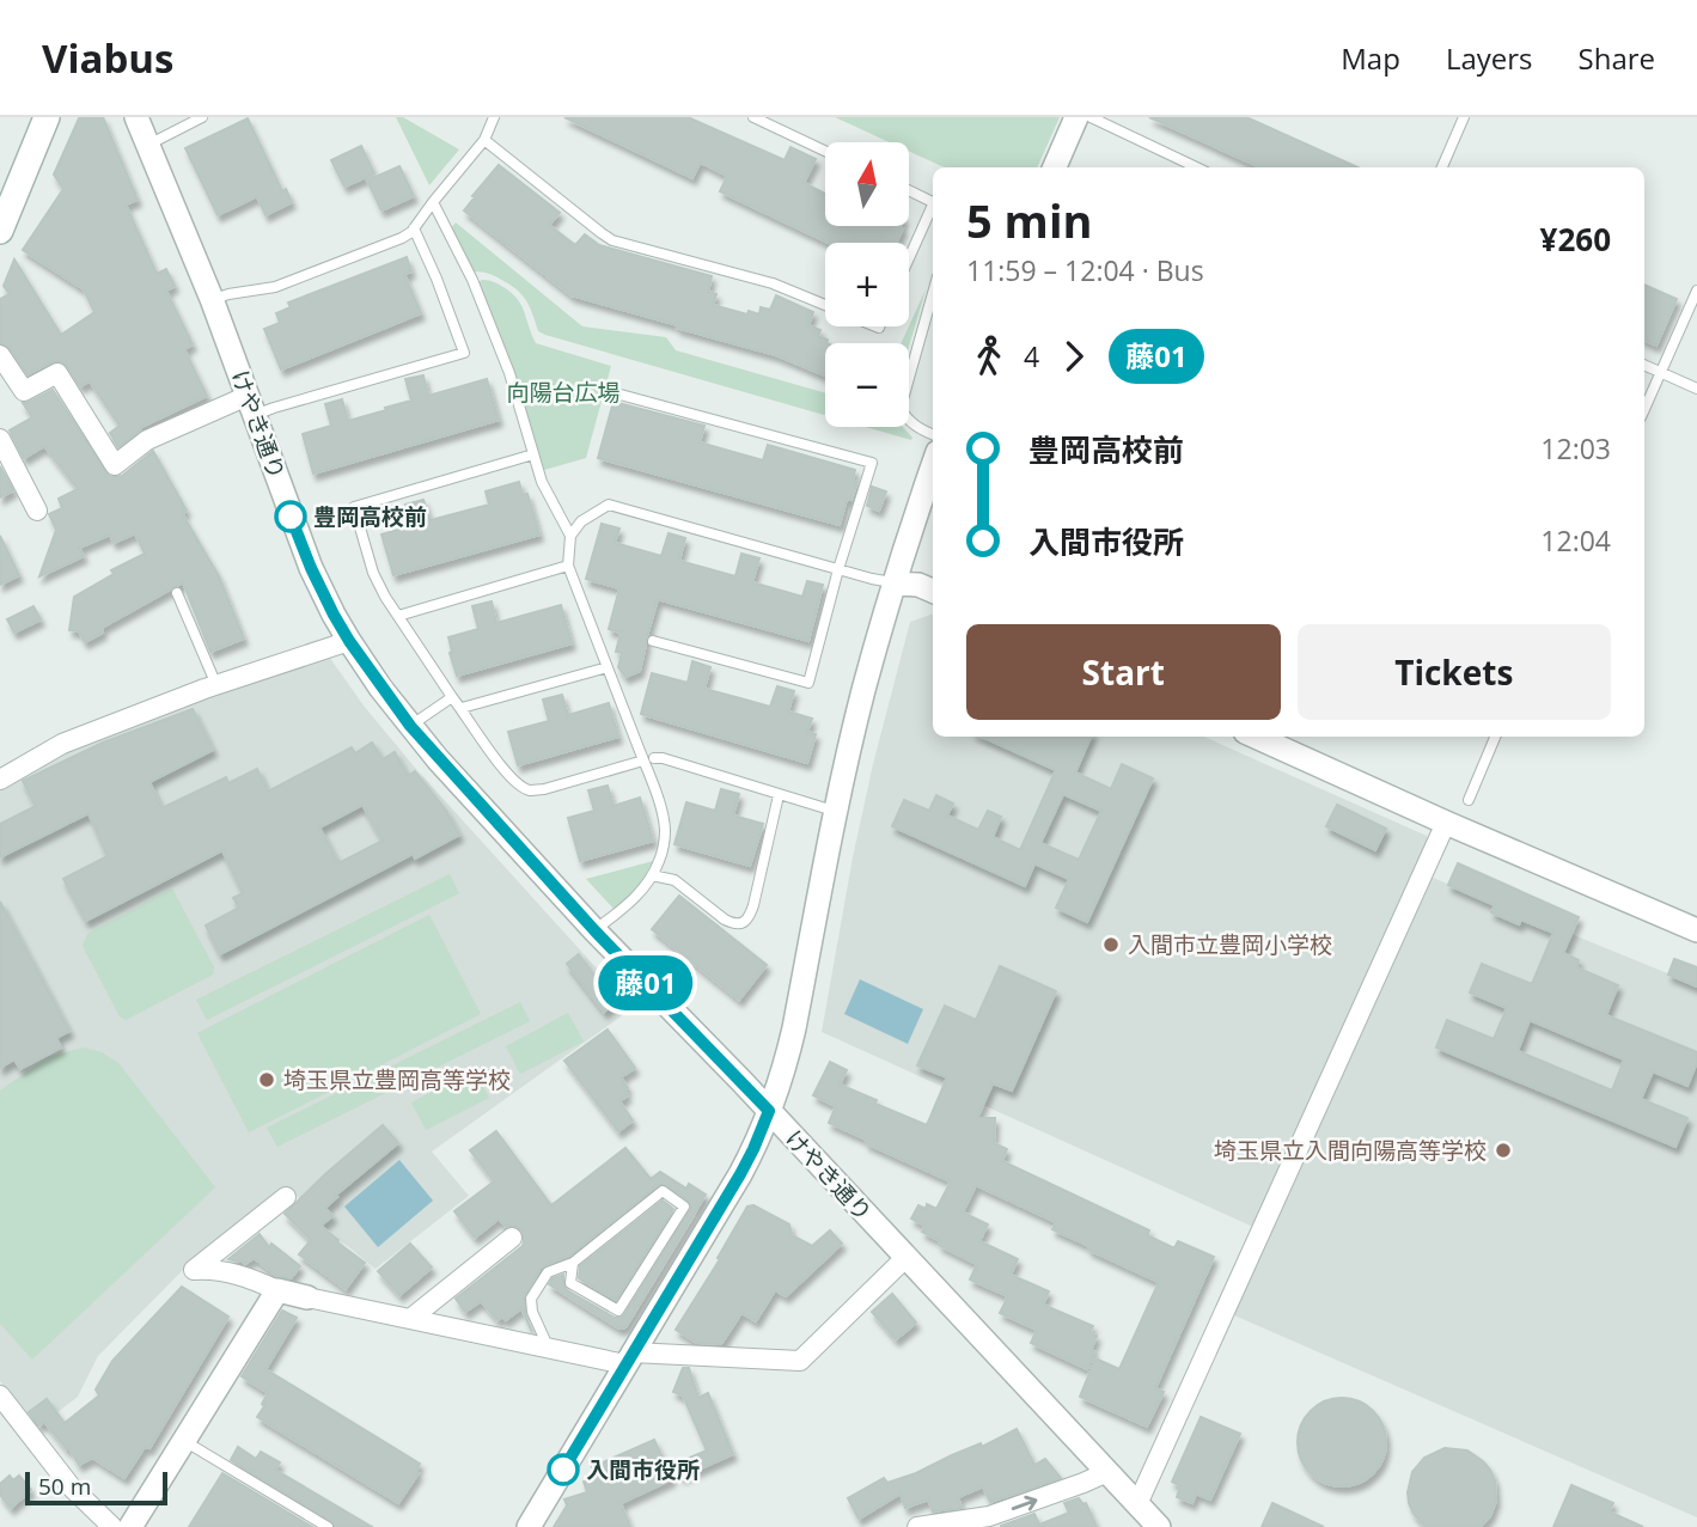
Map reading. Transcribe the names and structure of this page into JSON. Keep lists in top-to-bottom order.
{
  "streets": {
    "street": ["けやき通り"]
  },
  "parks": ["向陽台広場"],
  "places": [
    "豊岡高校前",
    "入間市立豊岡小学校",
    "埼玉県立豊岡高等学校",
    "埼玉県立入間向陽高等学校",
    "入間市役所"
  ],
  "lines": ["bus line 藤01"],
  "scale_bar": "50 m",
  "north": "top",
  "page": {
    "header": "Viabus",
    "nav": ["Map", "Layers", "Share"],
    "on_map": "藤01",
    "map_buttons": ["+", "−"],
    "heading": ["5 min", "11:59 – 12:04 · Bus", "¥260"],
    "legs": ["4", "藤01"],
    "list": [
      {
        "name": "豊岡高校前",
        "value": "12:03"
      },
      {
        "name": "入間市役所",
        "value": "12:04"
      }
    ],
    "buttons": ["Start", "Tickets"],
    "scale": "50 m"
  }
}
